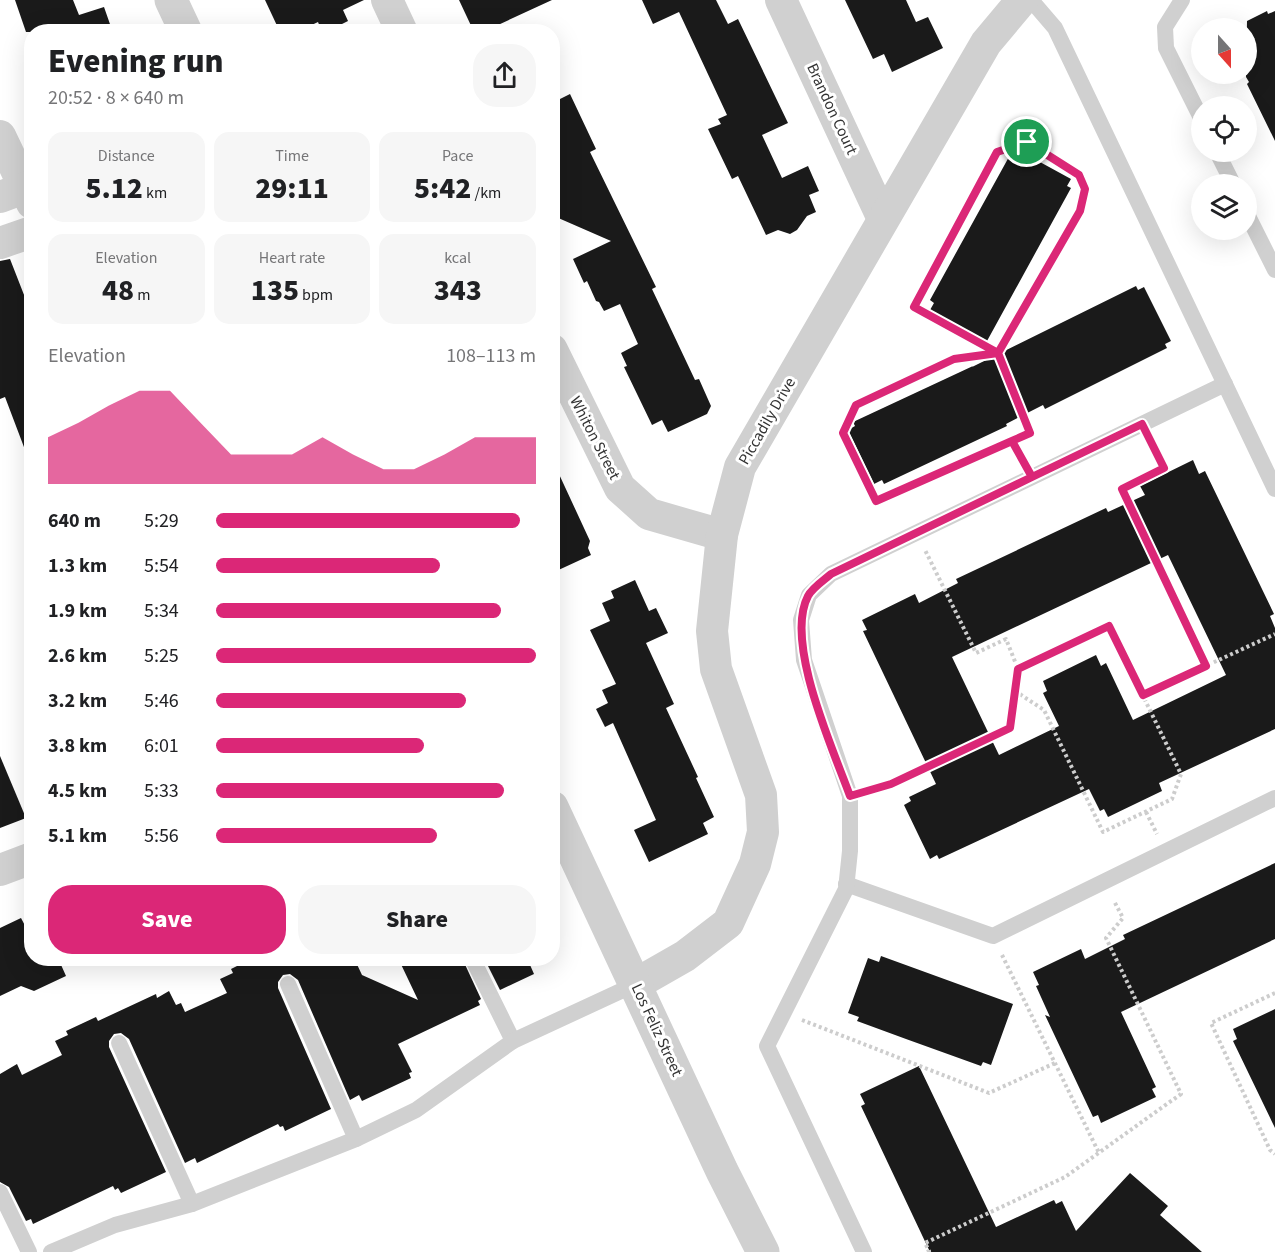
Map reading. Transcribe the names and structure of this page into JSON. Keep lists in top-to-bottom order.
{
  "streets": {
    "street": [
      "Brandon Court",
      "Piccadily Drive",
      "Whiton Street",
      "Los Feliz Street"
    ]
  },
  "crossings": [
    ["Brandon Court", "Piccadily Drive"],
    ["Piccadily Drive", "Whiton Street"],
    ["Piccadily Drive", "Los Feliz Street"]
  ],
  "north": "bottom",
  "page": {
    "heading": ["Evening run", "20:52 · 8 × 640 m"],
    "stats": [
      ["Distance", "5.12 km"],
      ["Time", "29:11"],
      ["Pace", "5:42 /km"],
      ["Elevation", "48 m"],
      ["Heart rate", "135 bpm"],
      ["kcal", "343"]
    ],
    "chart": ["Elevation", "108–113 m"],
    "list": [
      {
        "name": "640 m",
        "note": "5:29"
      },
      {
        "name": "1.3 km",
        "note": "5:54"
      },
      {
        "name": "1.9 km",
        "note": "5:34"
      },
      {
        "name": "2.6 km",
        "note": "5:25"
      },
      {
        "name": "3.2 km",
        "note": "5:46"
      },
      {
        "name": "3.8 km",
        "note": "6:01"
      },
      {
        "name": "4.5 km",
        "note": "5:33"
      },
      {
        "name": "5.1 km",
        "note": "5:56"
      }
    ],
    "buttons": ["Save", "Share"]
  }
}
